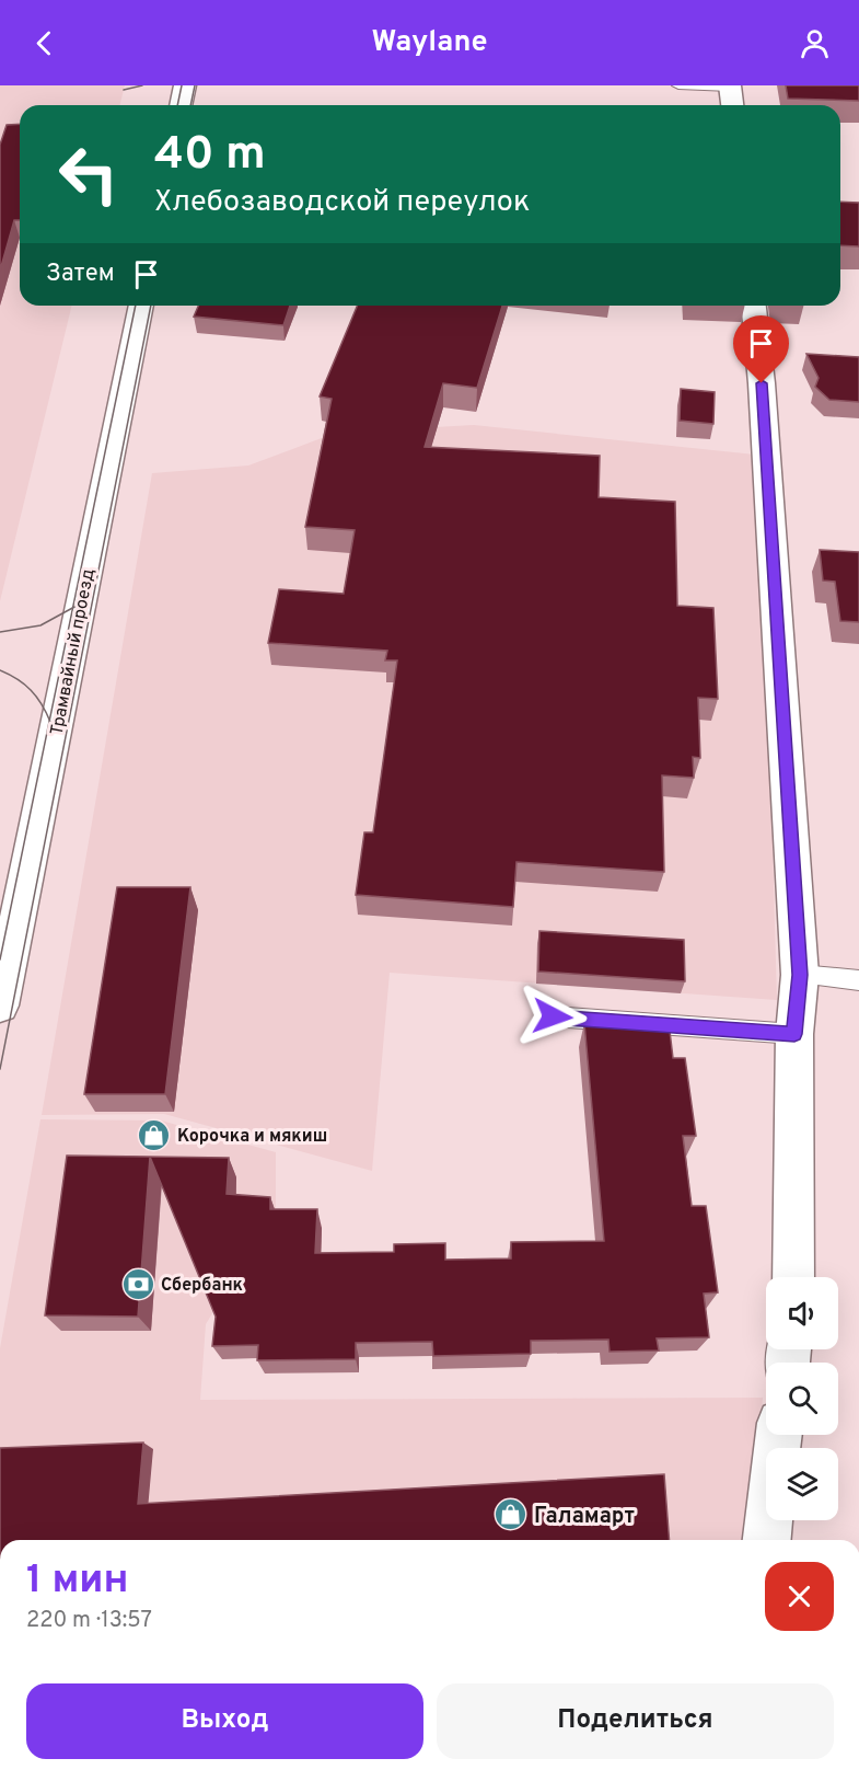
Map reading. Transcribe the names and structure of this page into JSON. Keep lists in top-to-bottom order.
{
  "streets": {
    "street": ["Трамвайный проезд"]
  },
  "places": {
    "shop": ["Корочка и мякиш", "Галамарт"],
    "bank": ["Сбербанк"]
  },
  "page": {
    "header": "Waylane",
    "turn": ["40 m", "Хлебозаводской переулок"],
    "then": "Затем",
    "heading": ["1 мин", "220 m · 13:57"],
    "buttons": ["Выход", "Поделиться"]
  }
}
